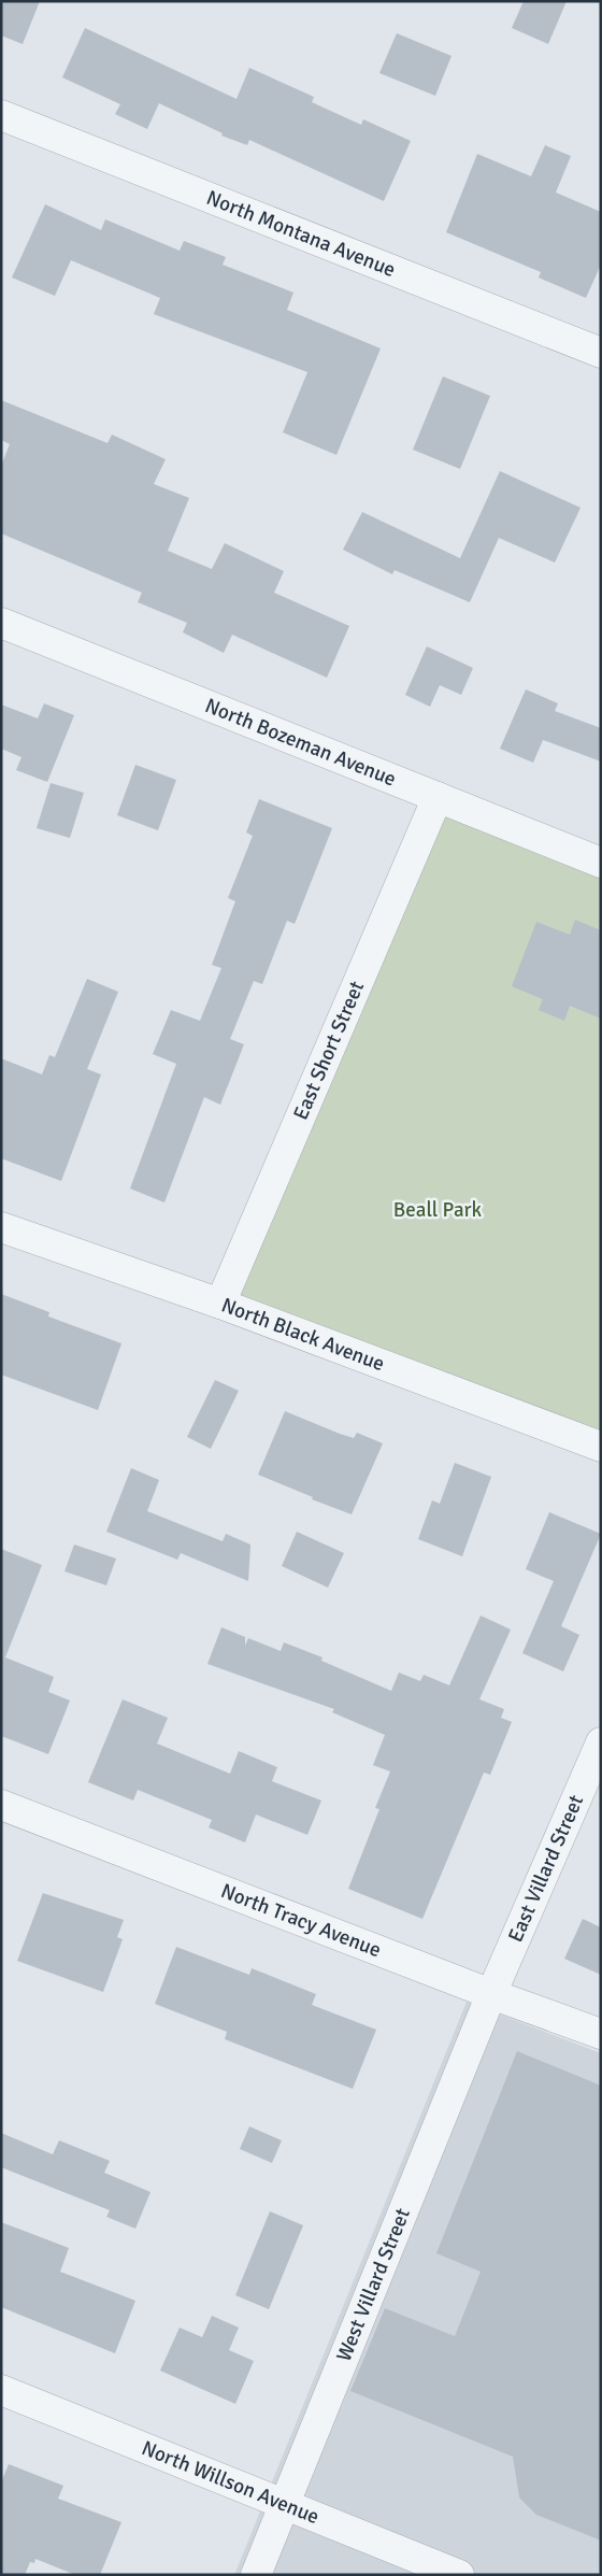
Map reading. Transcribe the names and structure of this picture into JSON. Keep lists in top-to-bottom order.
{
  "streets": {
    "street": [
      "North Montana Avenue",
      "North Bozeman Avenue",
      "East Short Street",
      "North Black Avenue",
      "East Villard Street",
      "North Tracy Avenue",
      "West Villard Street",
      "North Willson Avenue"
    ]
  },
  "crossings": [
    ["North Bozeman Avenue", "East Short Street"],
    ["East Short Street", "North Black Avenue"],
    ["East Villard Street", "North Tracy Avenue"],
    ["East Villard Street", "West Villard Street"],
    ["North Tracy Avenue", "West Villard Street"],
    ["West Villard Street", "North Willson Avenue"]
  ],
  "parks": ["Beall Park"]
}
